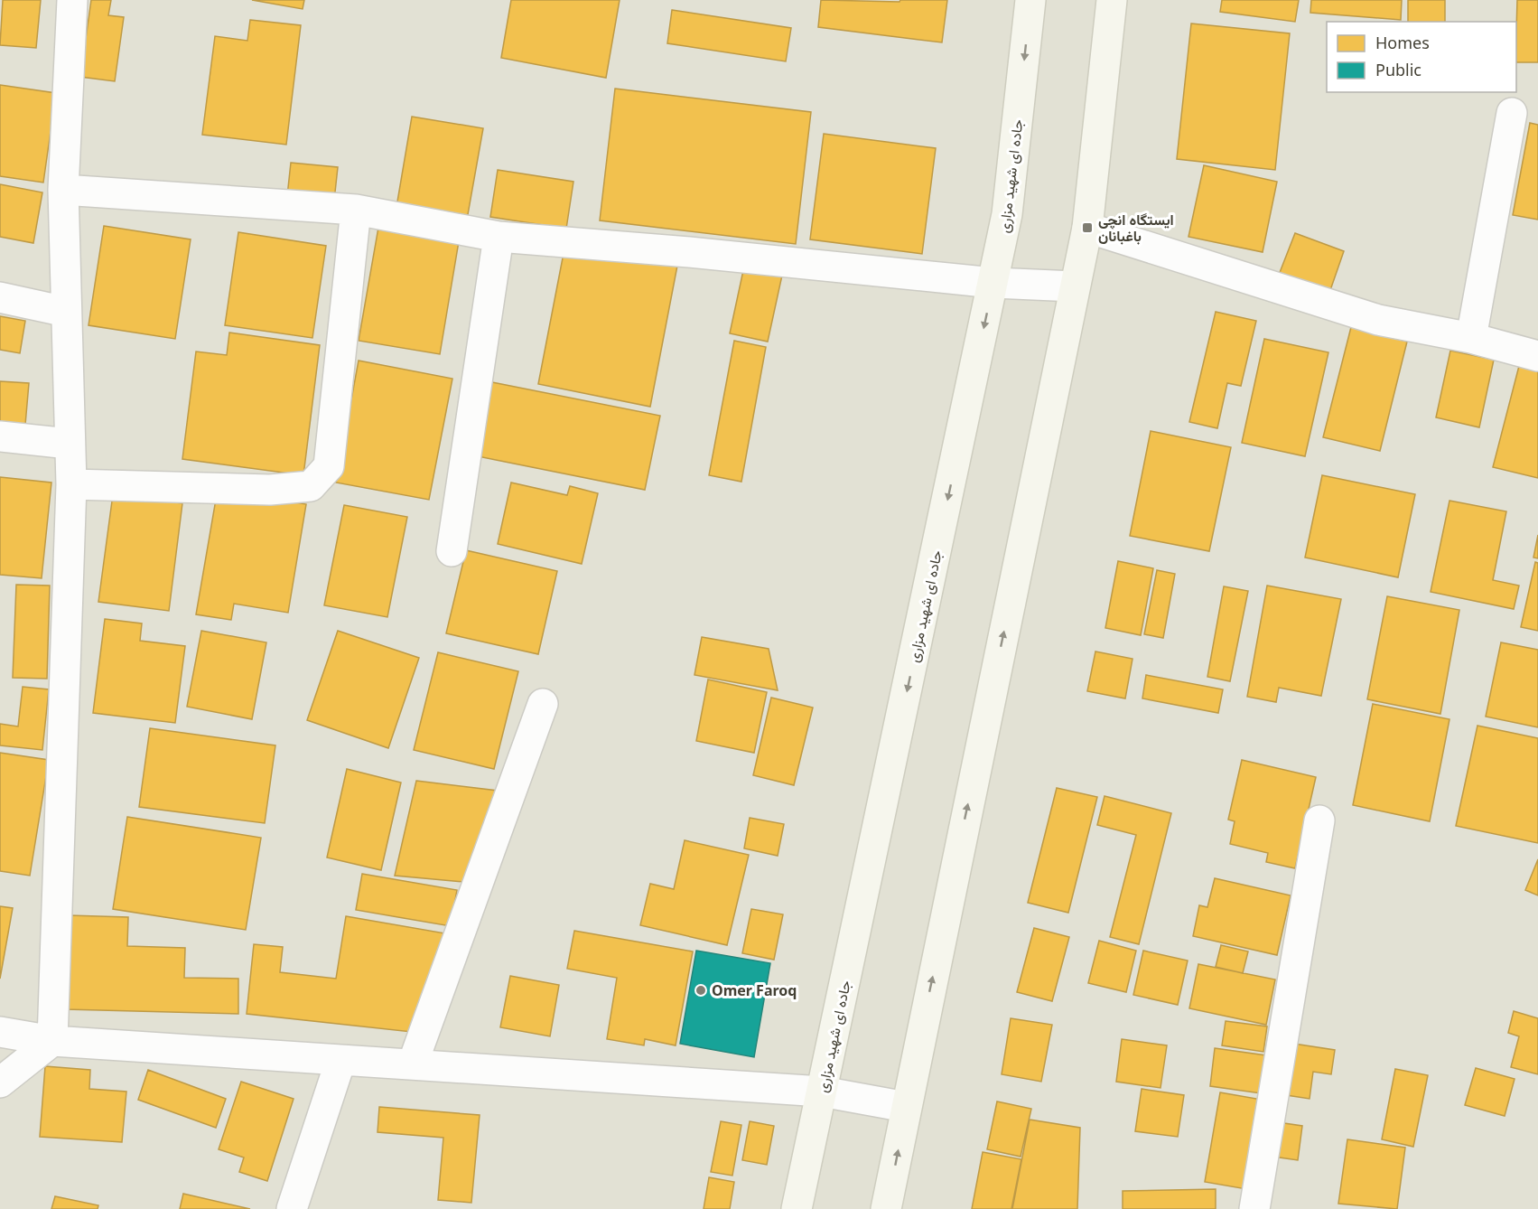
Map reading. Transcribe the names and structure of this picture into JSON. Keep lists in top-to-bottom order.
{
  "streets": {
    "main road": ["جاده ای شهید مزاری"]
  },
  "places": {
    "transit": ["ایستگاه انچی باغبانان"],
    "other": ["Omer Faroq"]
  },
  "legend": ["Homes", "Public"]
}
